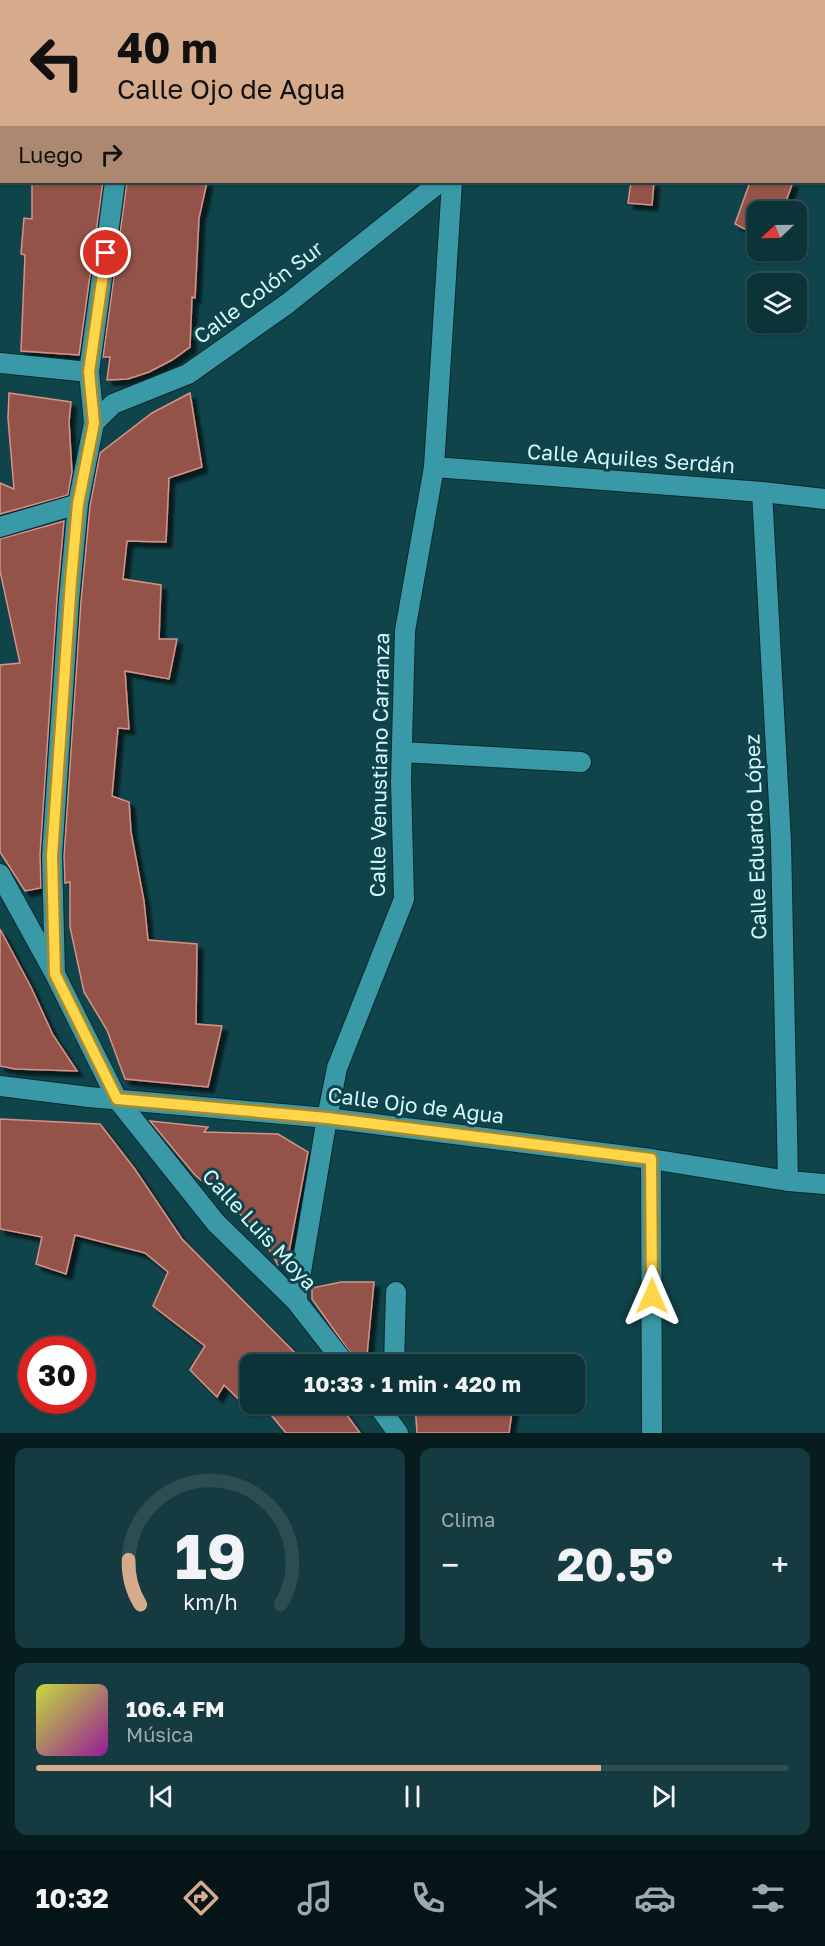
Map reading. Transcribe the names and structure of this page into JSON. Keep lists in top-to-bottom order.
{
  "streets": {
    "street": [
      "Calle Colón Sur",
      "Calle Aquiles Serdán",
      "Calle Venustiano Carranza",
      "Calle Eduardo López",
      "Calle Ojo de Agua",
      "Calle Luis Moya"
    ]
  },
  "crossings": [
    ["Calle Aquiles Serdán", "Calle Venustiano Carranza"],
    ["Calle Aquiles Serdán", "Calle Eduardo López"],
    ["Calle Venustiano Carranza", "Calle Ojo de Agua"],
    ["Calle Venustiano Carranza", "Calle Luis Moya"],
    ["Calle Eduardo López", "Calle Ojo de Agua"],
    ["Calle Ojo de Agua", "Calle Luis Moya"]
  ],
  "north": "left",
  "page": {
    "turn": ["40 m", "Calle Ojo de Agua"],
    "then": "Luego",
    "limit": "30",
    "trip": "10:33 · 1 min · 420 m",
    "tile": "Clima",
    "heat": ["−", "20.5°", "+"],
    "song": ["106.4 FM", "Música"],
    "tabs": "10:32",
    "gauge": ["19", "km/h"]
  }
}
